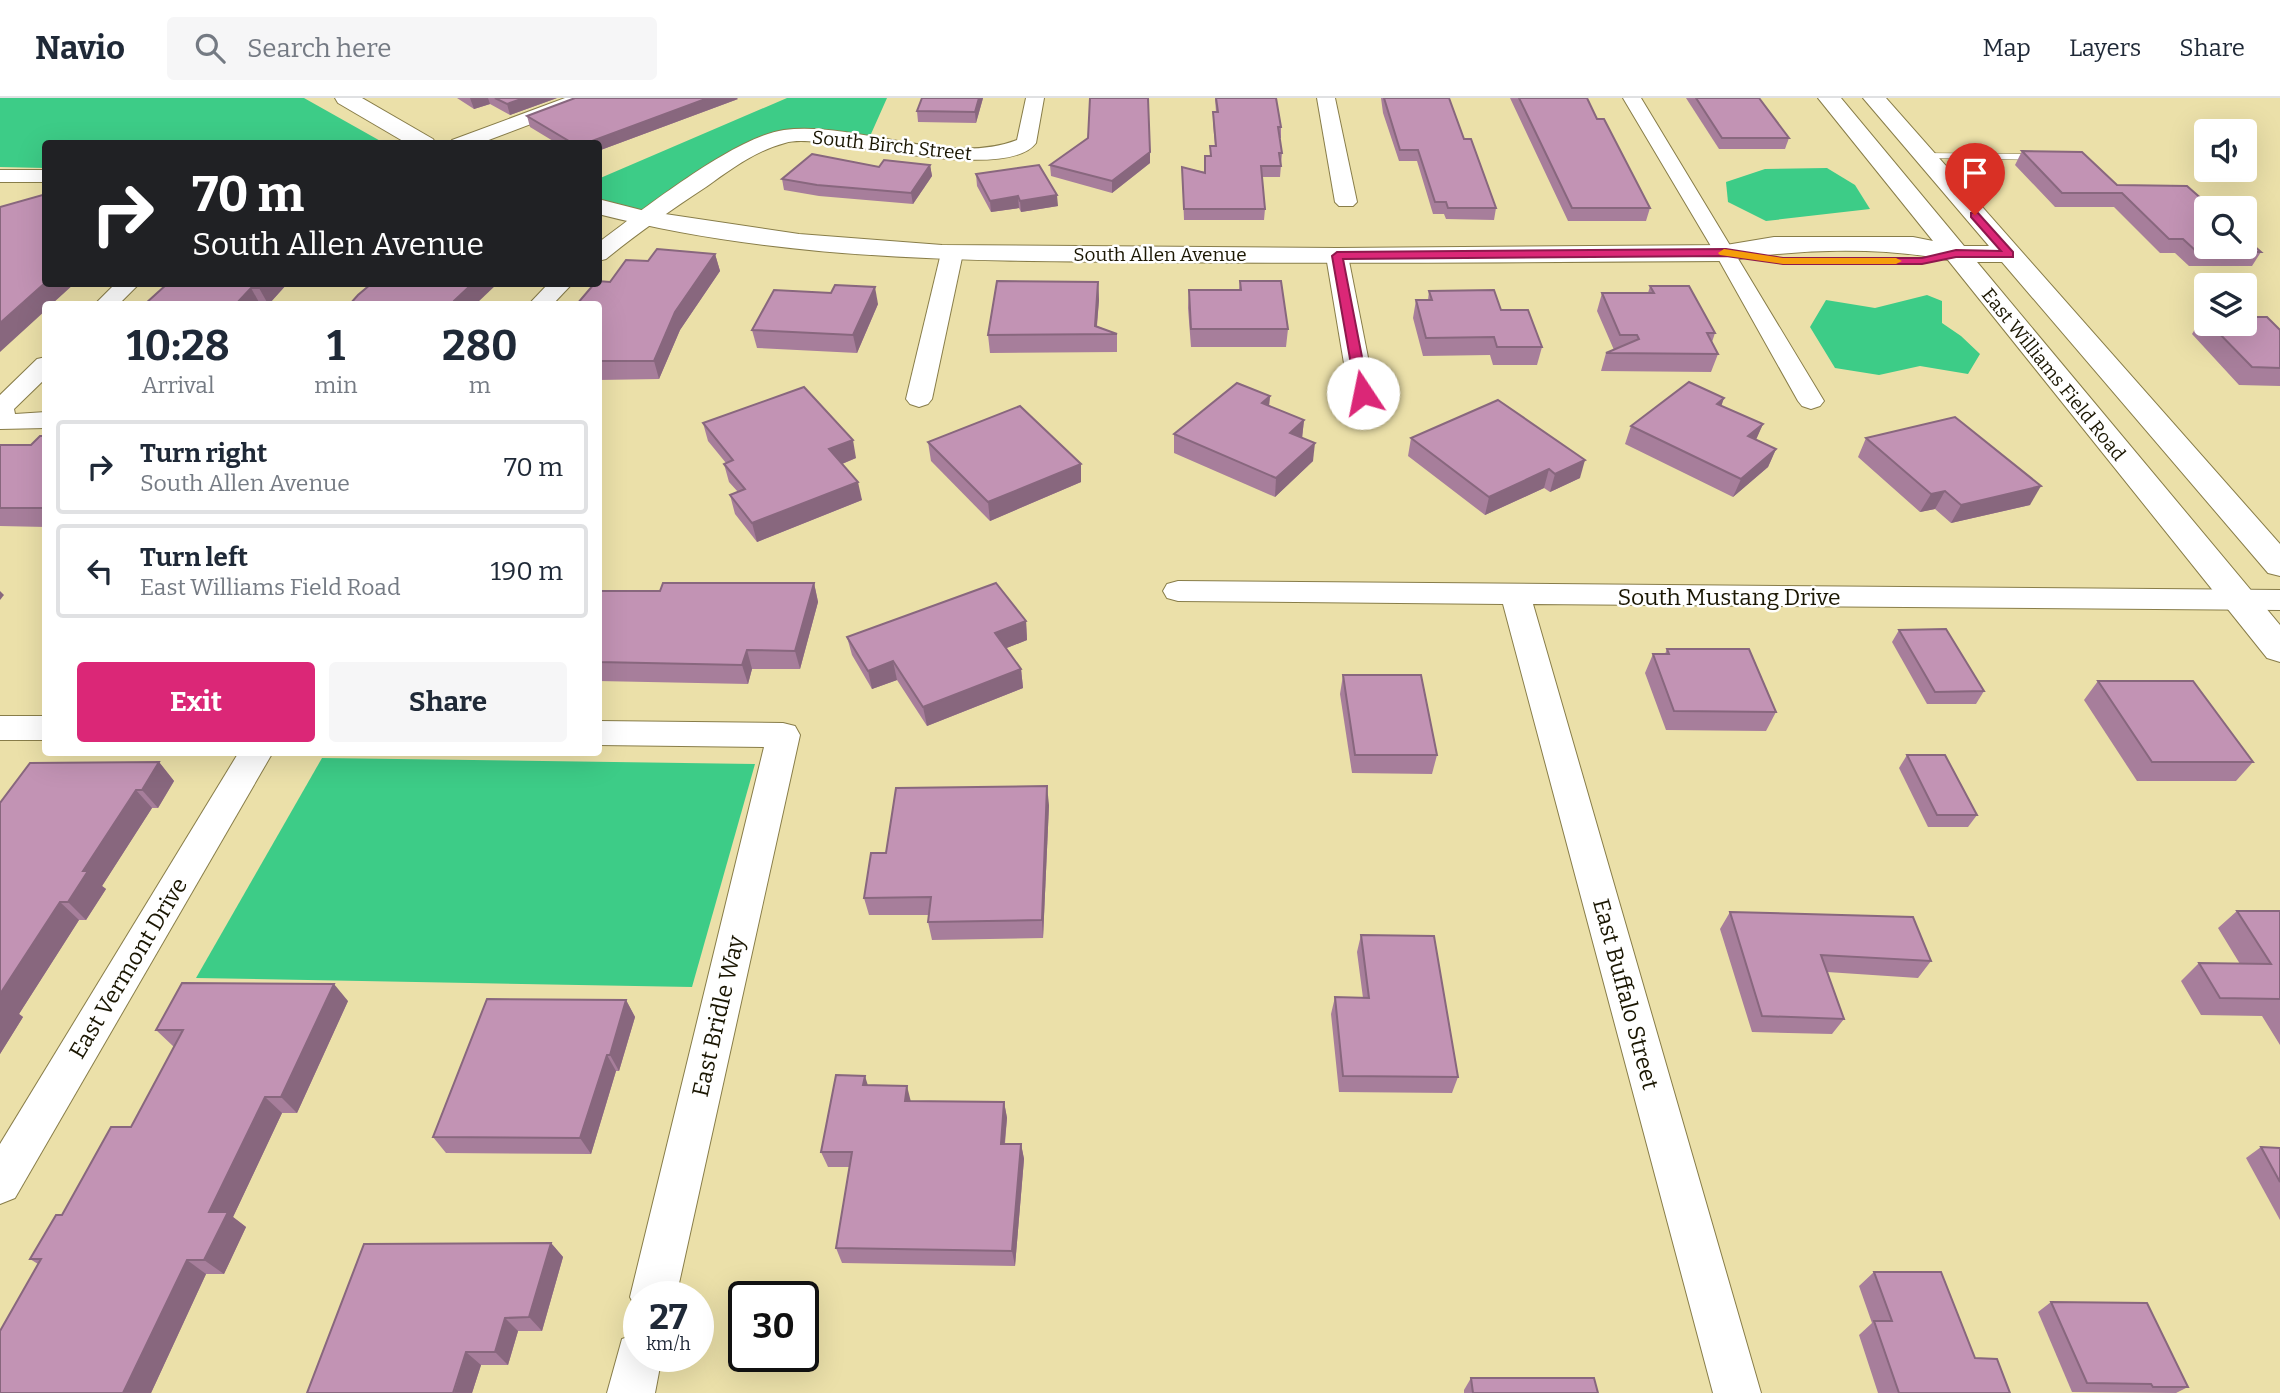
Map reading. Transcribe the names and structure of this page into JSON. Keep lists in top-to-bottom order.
{
  "streets": {
    "main road": ["South Allen Avenue", "East Williams Field Road"],
    "street": [
      "South Birch Street",
      "South Mustang Drive",
      "East Vermont Drive",
      "East Buffalo Street",
      "East Bridle Way"
    ]
  },
  "crossings": [
    ["South Birch Street", "South Allen Avenue"],
    ["South Allen Avenue", "East Williams Field Road"],
    ["East Williams Field Road", "South Mustang Drive"],
    ["South Mustang Drive", "East Buffalo Street"]
  ],
  "page": {
    "header": "Navio",
    "search": "Search here",
    "nav": ["Map", "Layers", "Share"],
    "turn": ["70 m", "South Allen Avenue"],
    "eta": [
      "10:28",
      "Arrival",
      "1",
      "min",
      "280",
      "m"
    ],
    "list": [
      {
        "name": "Turn right",
        "note": "South Allen Avenue",
        "value": "70 m"
      },
      {
        "name": "Turn left",
        "note": "East Williams Field Road",
        "value": "190 m"
      }
    ],
    "buttons": ["Exit", "Share"],
    "speed": "27 km/h",
    "limit": "30"
  }
}
